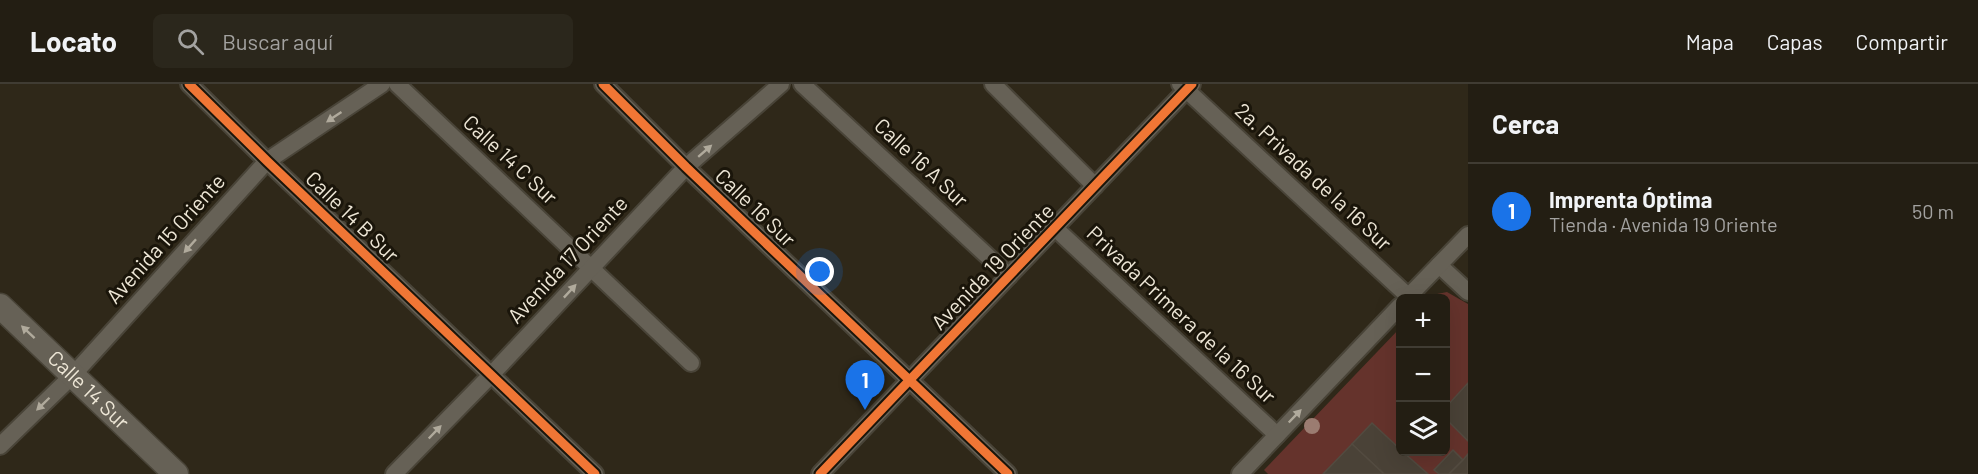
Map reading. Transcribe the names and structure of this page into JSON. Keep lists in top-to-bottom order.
{
  "streets": {
    "main road": ["Calle 14 Sur"],
    "street": [
      "Calle 14 C Sur",
      "Calle 16 A Sur",
      "2a. Privada de la 16 Sur",
      "Calle 16 Sur",
      "Calle 14 B Sur",
      "Avenida 15 Oriente",
      "Avenida 17 Oriente",
      "Avenida 19 Oriente",
      "Privada Primera de la 16 Sur"
    ]
  },
  "crossings": [
    ["Calle 14 C Sur", "Avenida 17 Oriente"],
    ["Calle 16 A Sur", "Avenida 19 Oriente"],
    ["2a. Privada de la 16 Sur", "Avenida 19 Oriente"],
    ["Calle 16 Sur", "Avenida 17 Oriente"],
    ["Calle 16 Sur", "Avenida 19 Oriente"],
    ["Calle 14 B Sur", "Avenida 15 Oriente"],
    ["Calle 14 B Sur", "Avenida 17 Oriente"],
    ["Avenida 15 Oriente", "Calle 14 Sur"],
    ["Avenida 19 Oriente", "Privada Primera de la 16 Sur"]
  ],
  "one_way": ["Avenida 15 Oriente", "Avenida 17 Oriente", "Calle 14 Sur"],
  "page": {
    "header": "Locato",
    "search": "Buscar aquí",
    "nav": ["Mapa", "Capas", "Compartir"],
    "heading": "Cerca",
    "list": [
      {
        "mark": "1",
        "name": "Imprenta Óptima",
        "note": "Tienda · Avenida 19 Oriente",
        "value": "50 m"
      }
    ],
    "map_buttons": ["+", "−"],
    "pins": "1"
  }
}
